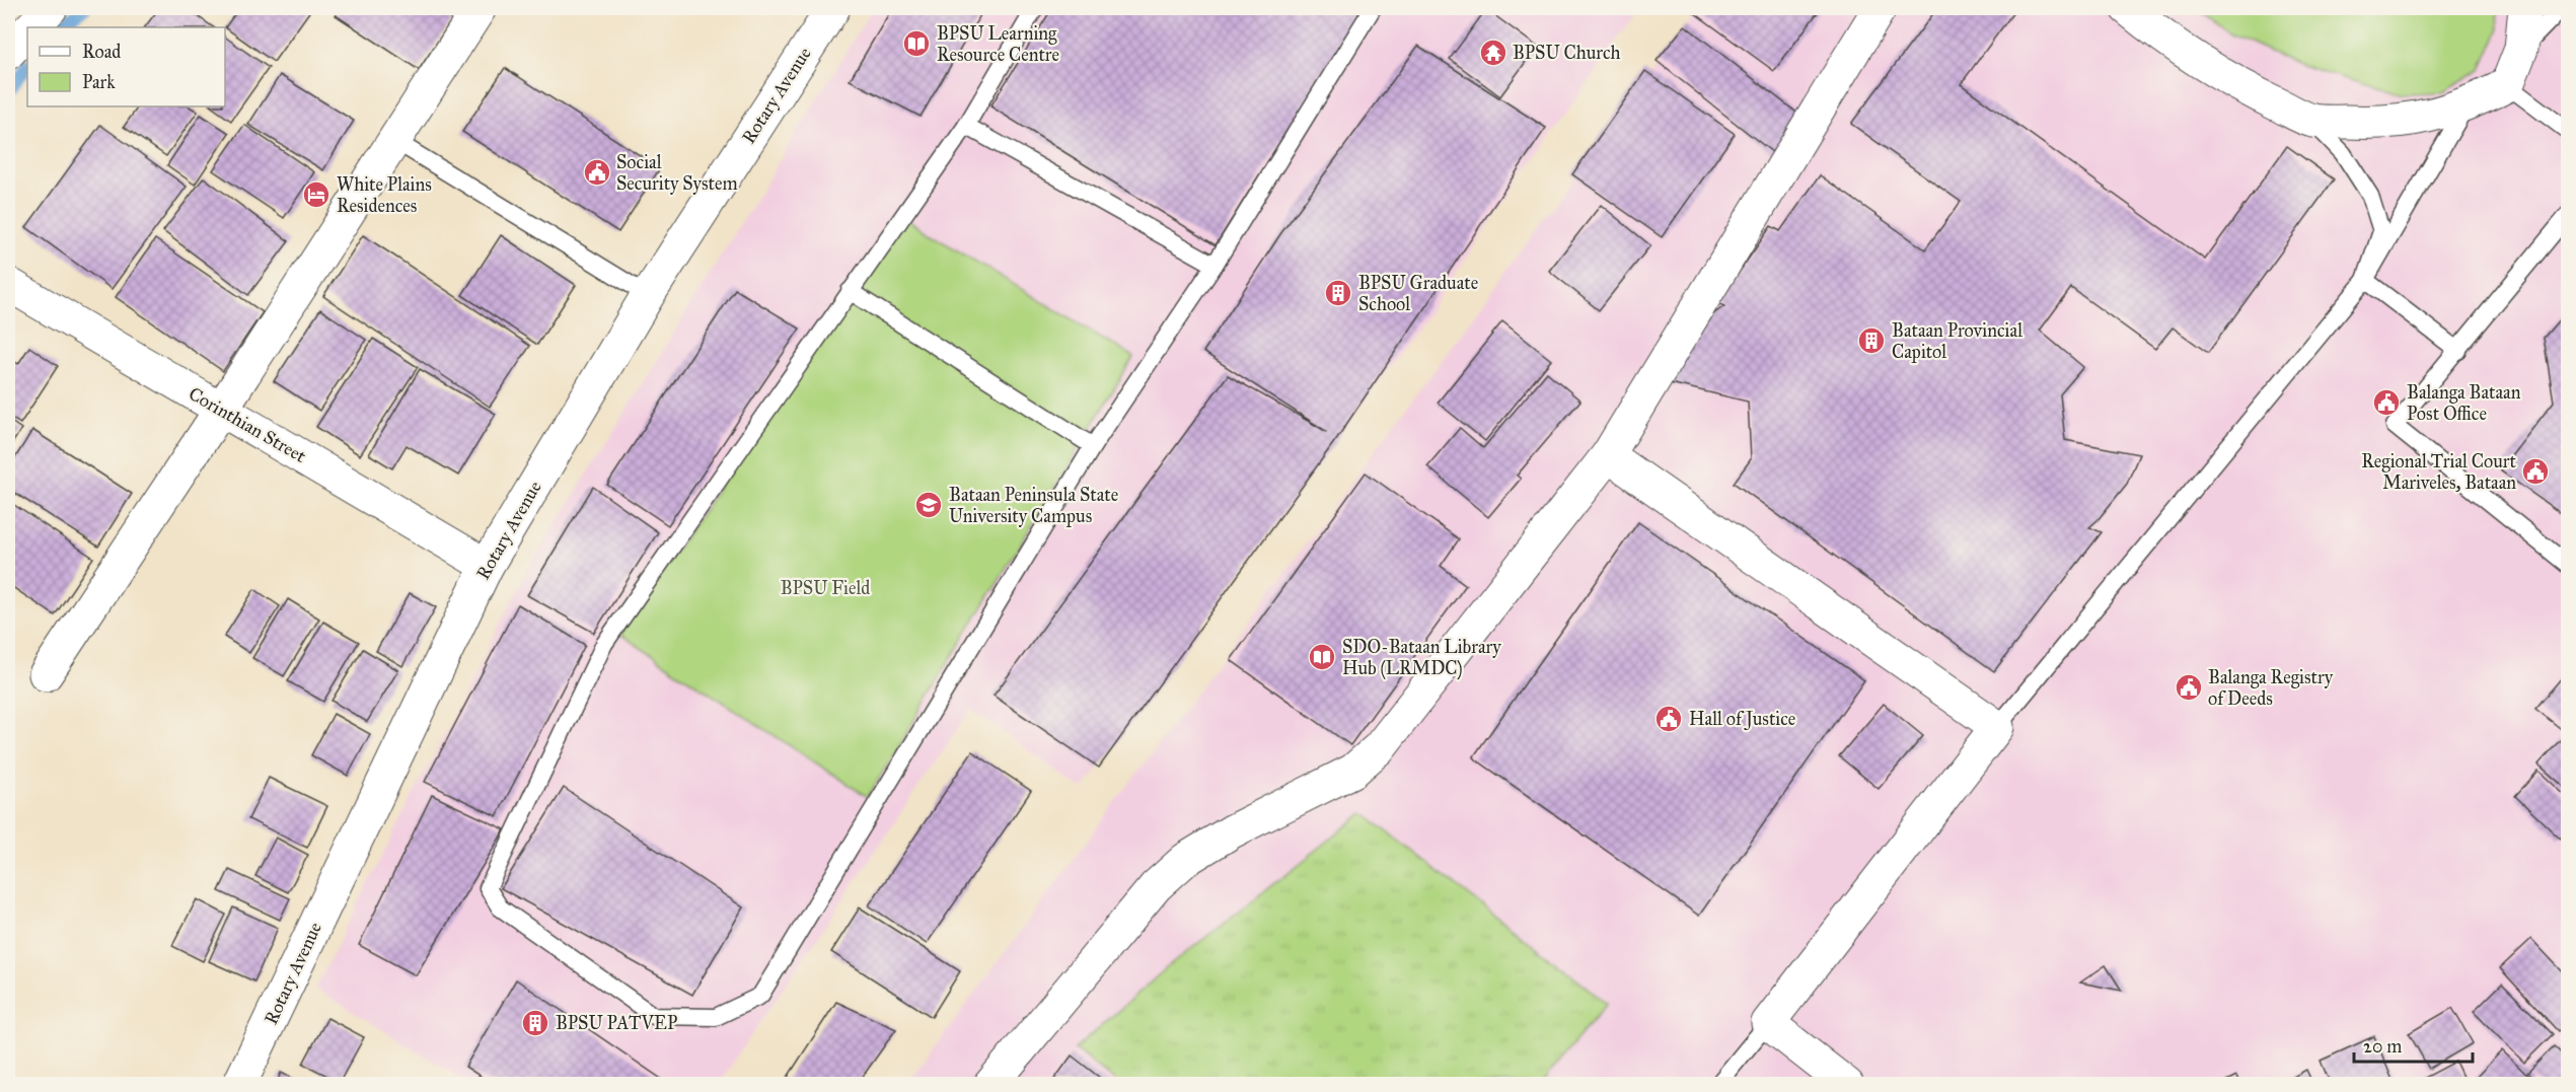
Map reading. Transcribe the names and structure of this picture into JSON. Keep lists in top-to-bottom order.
{
  "streets": {
    "street": ["Rotary Avenue", "Corinthian Street"]
  },
  "crossings": [
    ["Rotary Avenue", "Corinthian Street"]
  ],
  "parks": ["BPSU Field"],
  "places": {
    "library": ["BPSU Learning Resource Centre", "SDO-Bataan Library Hub (LRMDC)"],
    "temple": ["BPSU Church"],
    "public building": [
      "Social Security System",
      "Balanga Bataan Post Office",
      "Regional Trial Court Mariveles, Bataan",
      "Balanga Registry of Deeds",
      "Hall of Justice"
    ],
    "hotel": ["White Plains Residences"],
    "building": ["BPSU Graduate School", "Bataan Provincial Capitol", "BPSU PATVEP"],
    "school or university": ["Bataan Peninsula State University Campus"]
  },
  "legend": ["Road", "Park"],
  "scale_bar": "20 m"
}
